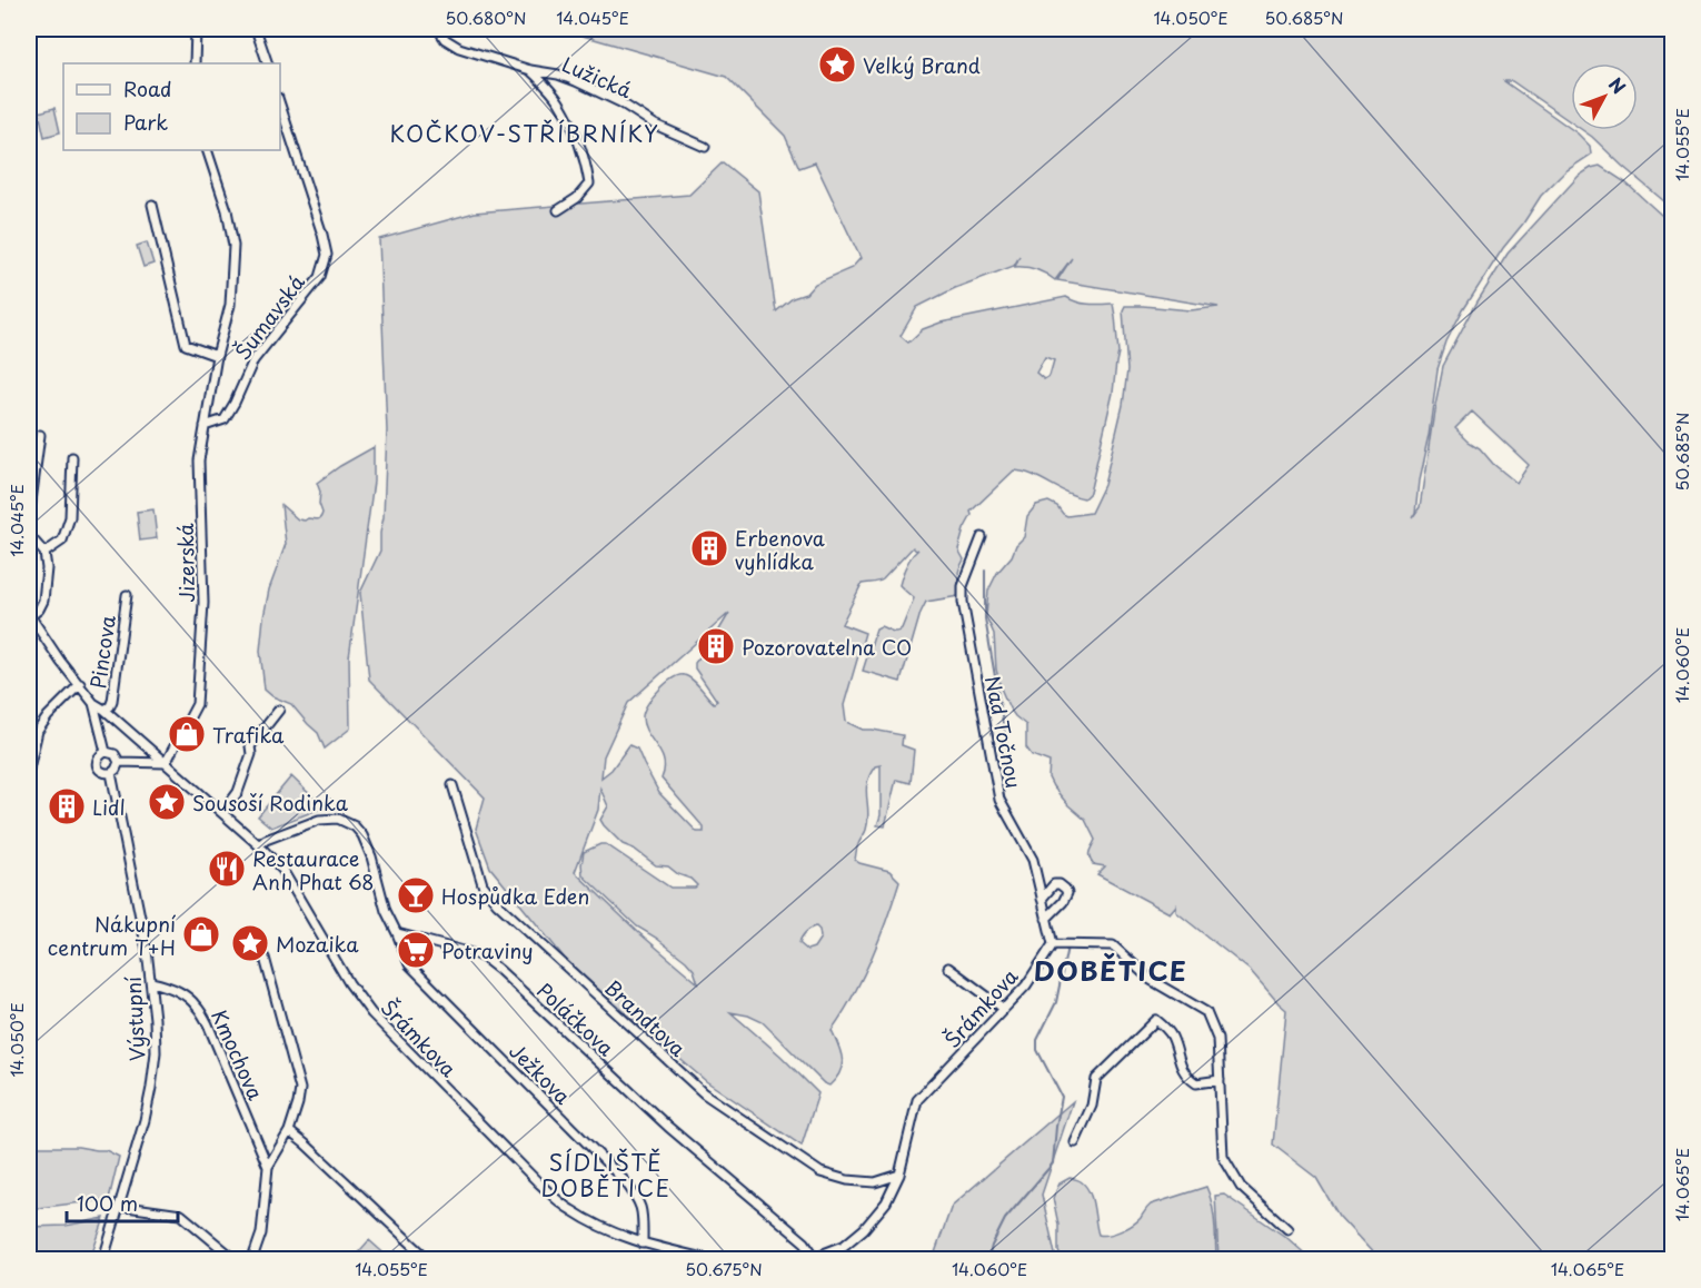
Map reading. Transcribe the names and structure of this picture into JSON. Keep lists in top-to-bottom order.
{
  "streets": {
    "street": [
      "Lužická",
      "Šumavská",
      "Jizerská",
      "Pincova",
      "Nad Točnou",
      "Šrámkova",
      "Brandtova",
      "Výstupní",
      "Poláčkova",
      "Kmochova",
      "Ježkova"
    ]
  },
  "crossings": [
    ["Šumavská", "Jizerská"],
    ["Jizerská", "Šrámkova"],
    ["Pincova", "Šrámkova"],
    ["Nad Točnou", "Šrámkova"],
    ["Šrámkova", "Brandtova"],
    ["Šrámkova", "Poláčkova"],
    ["Šrámkova", "Ježkova"],
    ["Výstupní", "Kmochova"],
    ["Poláčkova", "Ježkova"]
  ],
  "districts": ["KOČKOV-STŘÍBRNÍKY", "DOBĚTICE", "SÍDLIŠTĚ DOBĚTICE"],
  "places": {
    "place": ["Velký Brand", "Sousoší Rodinka", "Mozaika"],
    "building": ["Erbenova vyhlídka", "Pozorovatelna CO", "Lidl"],
    "shop": ["Trafika", "Nákupní centrum T+H"],
    "restaurant": ["Restaurace Anh Phat 68"],
    "bar": ["Hospůdka Eden"],
    "supermarket": ["Potraviny"]
  },
  "legend": ["Road", "Park"],
  "scale_bar": "100 m",
  "north": "top right",
  "coordinates": [
    "50.680°N",
    "14.045°E",
    "14.050°E",
    "50.685°N",
    "14.055°E",
    "14.060°E",
    "14.065°E",
    "50.675°N"
  ]
}
